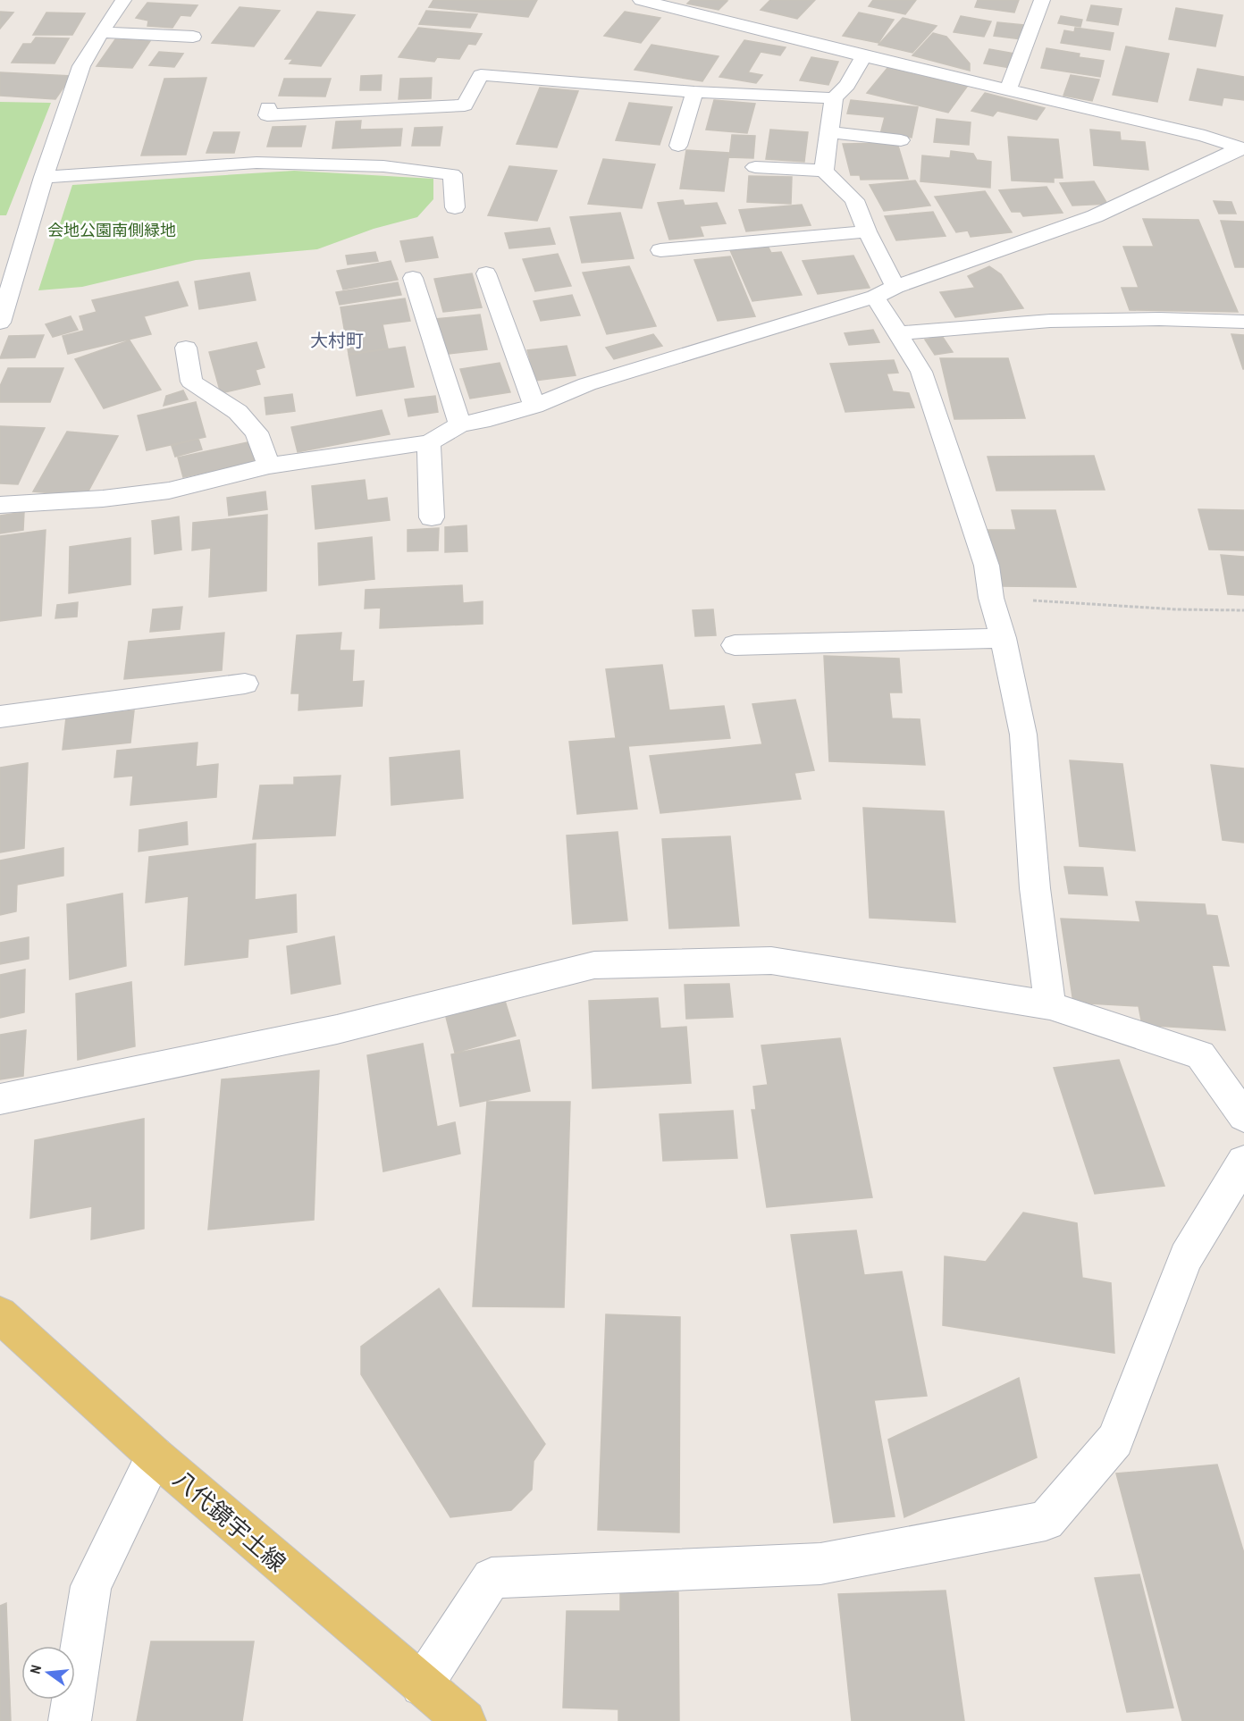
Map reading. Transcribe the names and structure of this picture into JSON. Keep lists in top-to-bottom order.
{
  "streets": {
    "main road": ["八代鏡宇土線"]
  },
  "districts": ["大村町"],
  "parks": ["会地公園南側緑地"],
  "north": "left"
}
